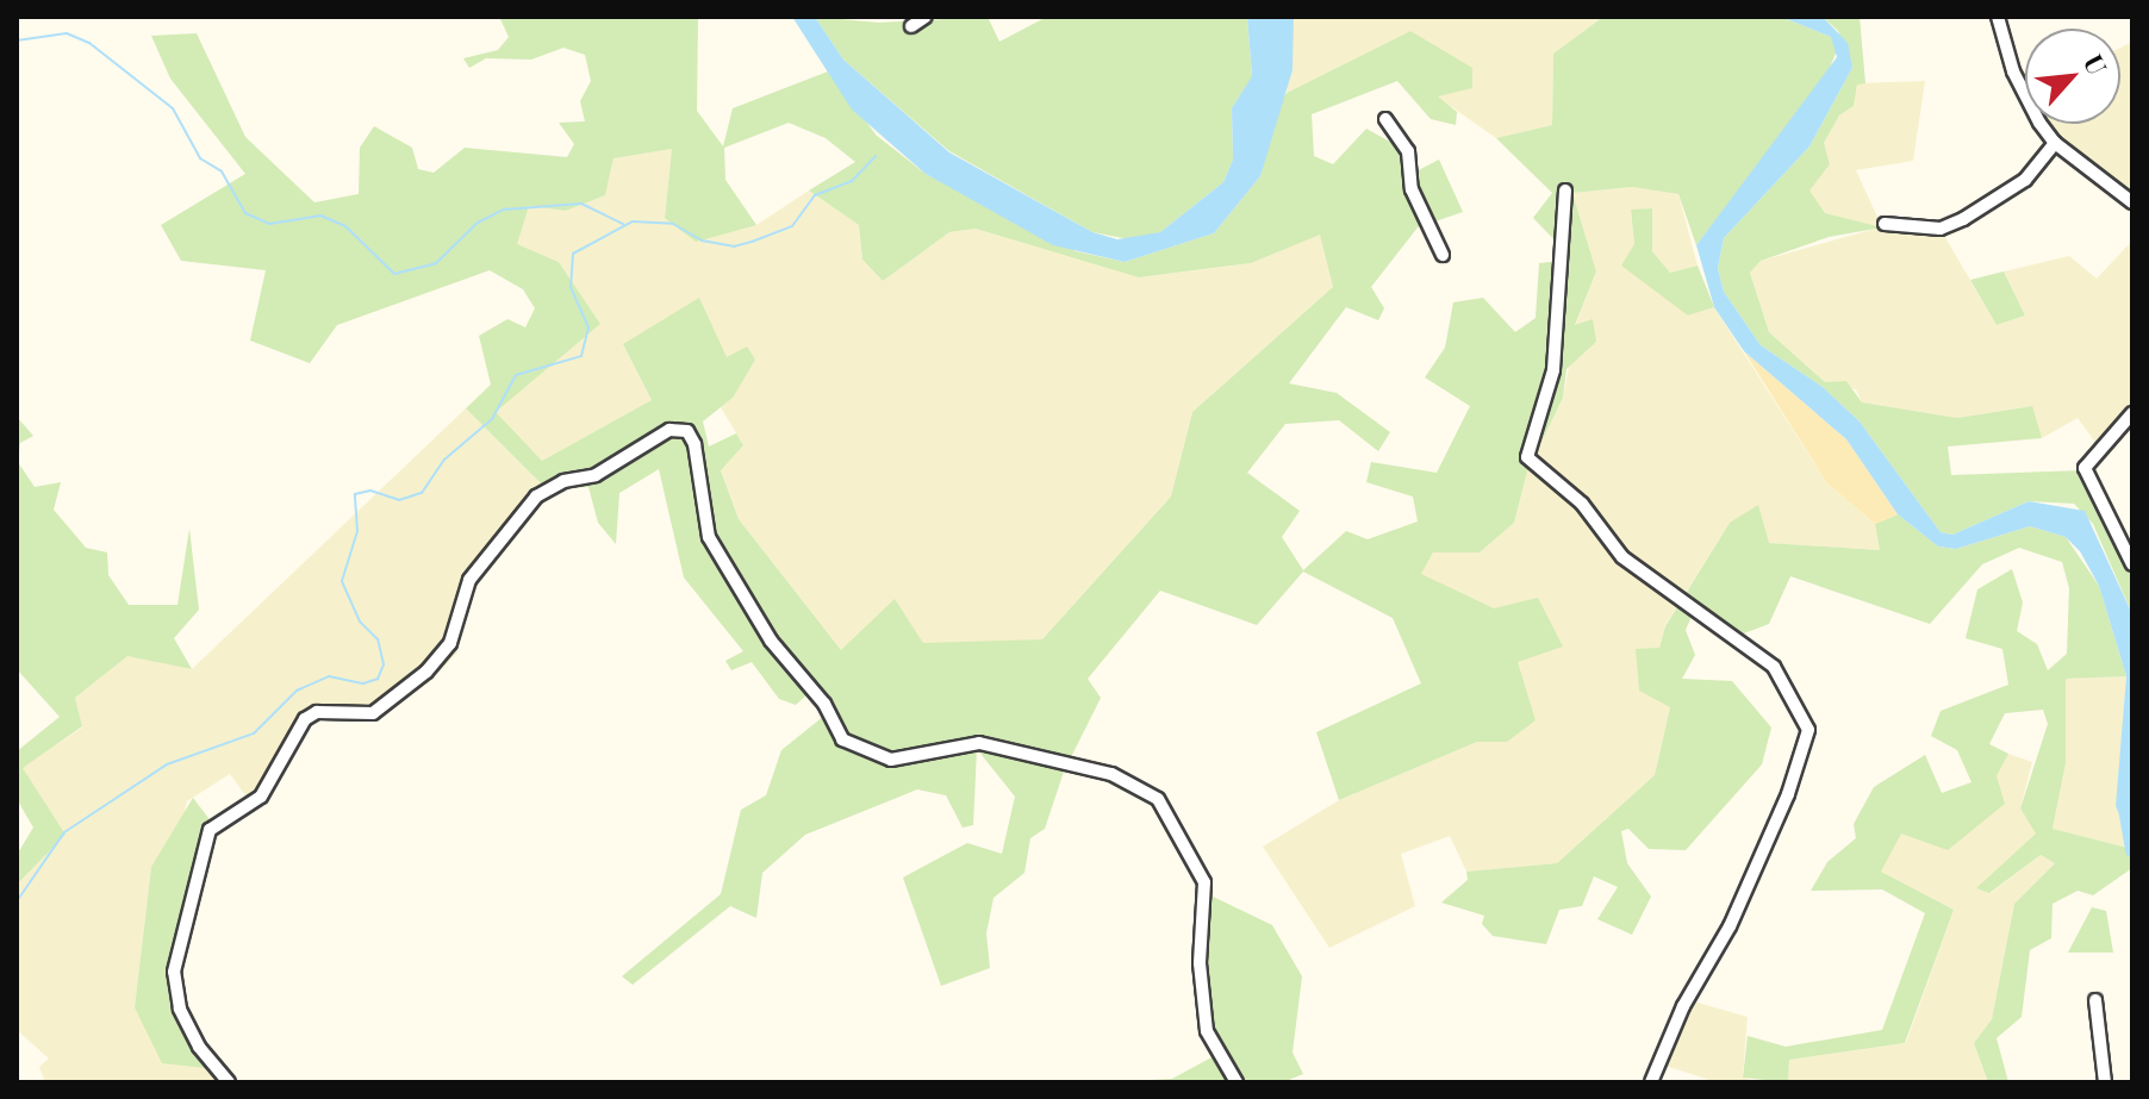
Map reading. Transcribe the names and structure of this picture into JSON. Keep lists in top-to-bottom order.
{
  "north": "top right"
}
